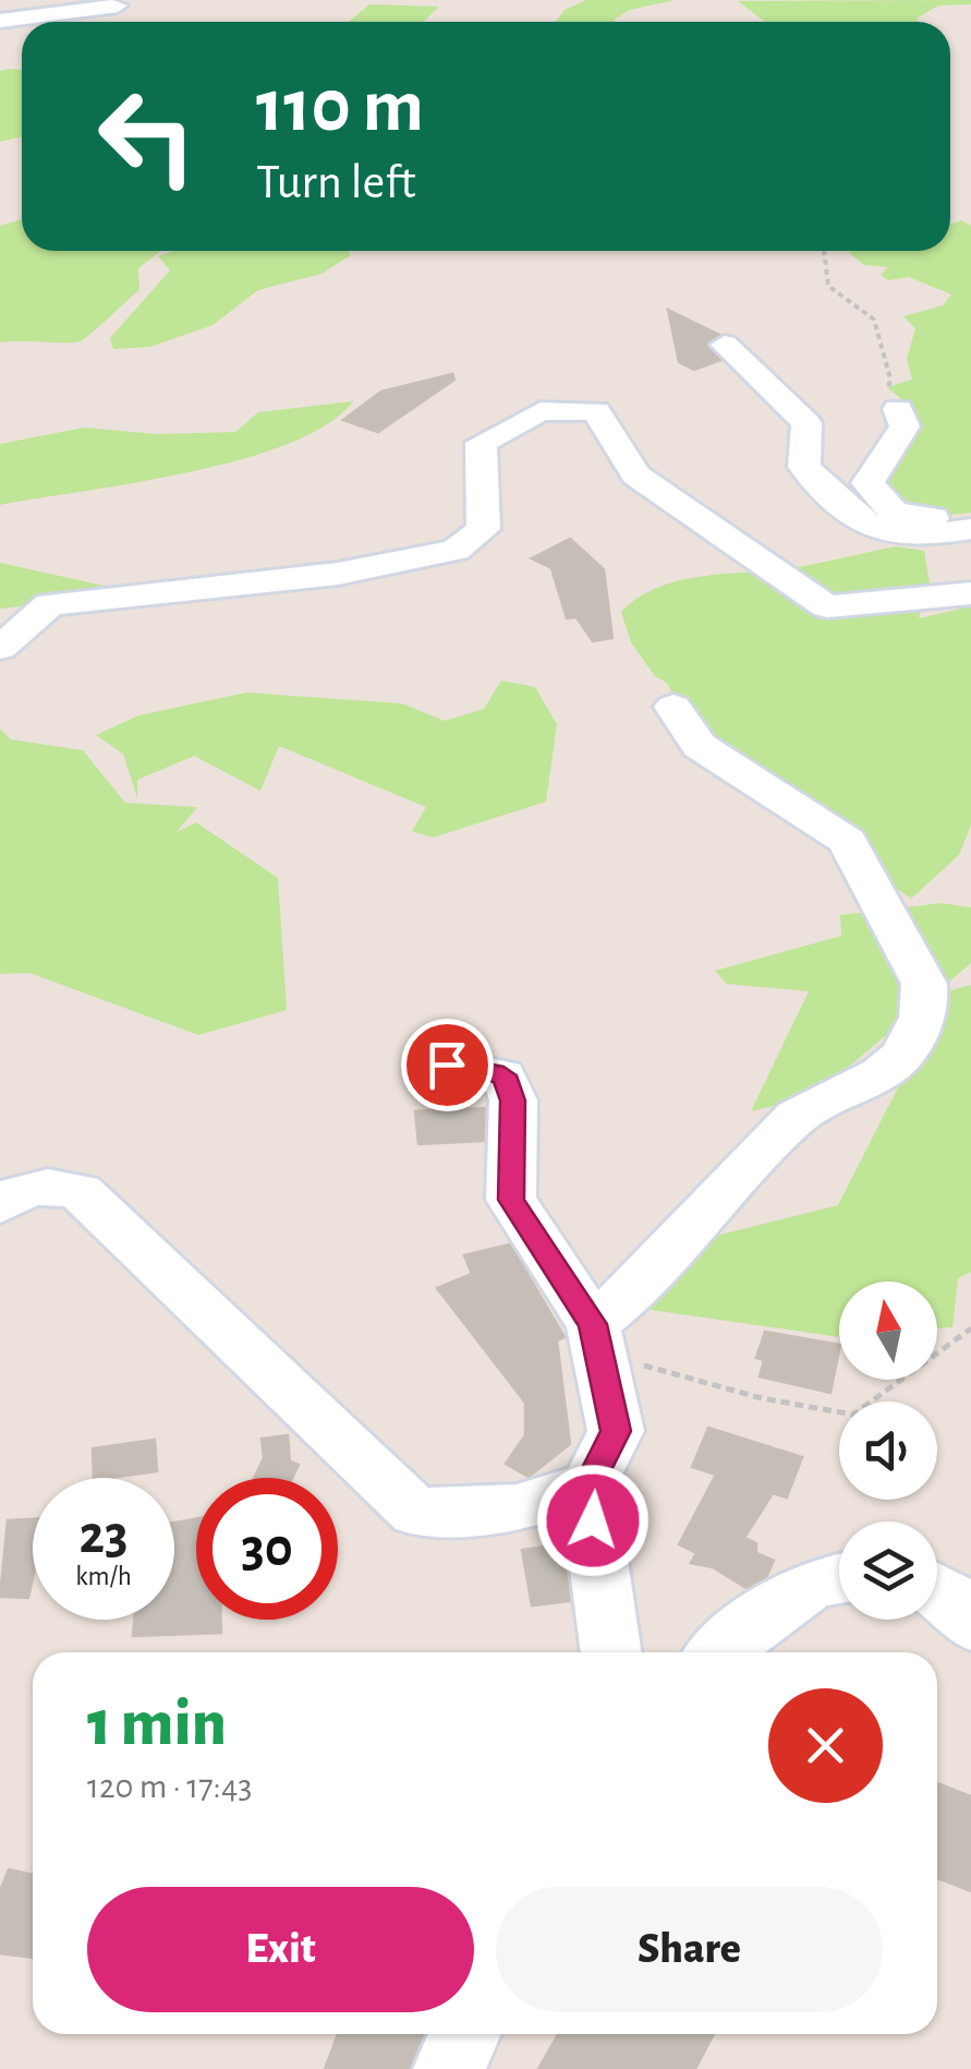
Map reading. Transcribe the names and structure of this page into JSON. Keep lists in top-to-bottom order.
{
  "north": "top",
  "page": {
    "turn": ["110 m", "Turn left"],
    "speed": "23 km/h",
    "limit": "30",
    "heading": ["1 min", "120 m · 17:43"],
    "buttons": ["Exit", "Share"]
  }
}
